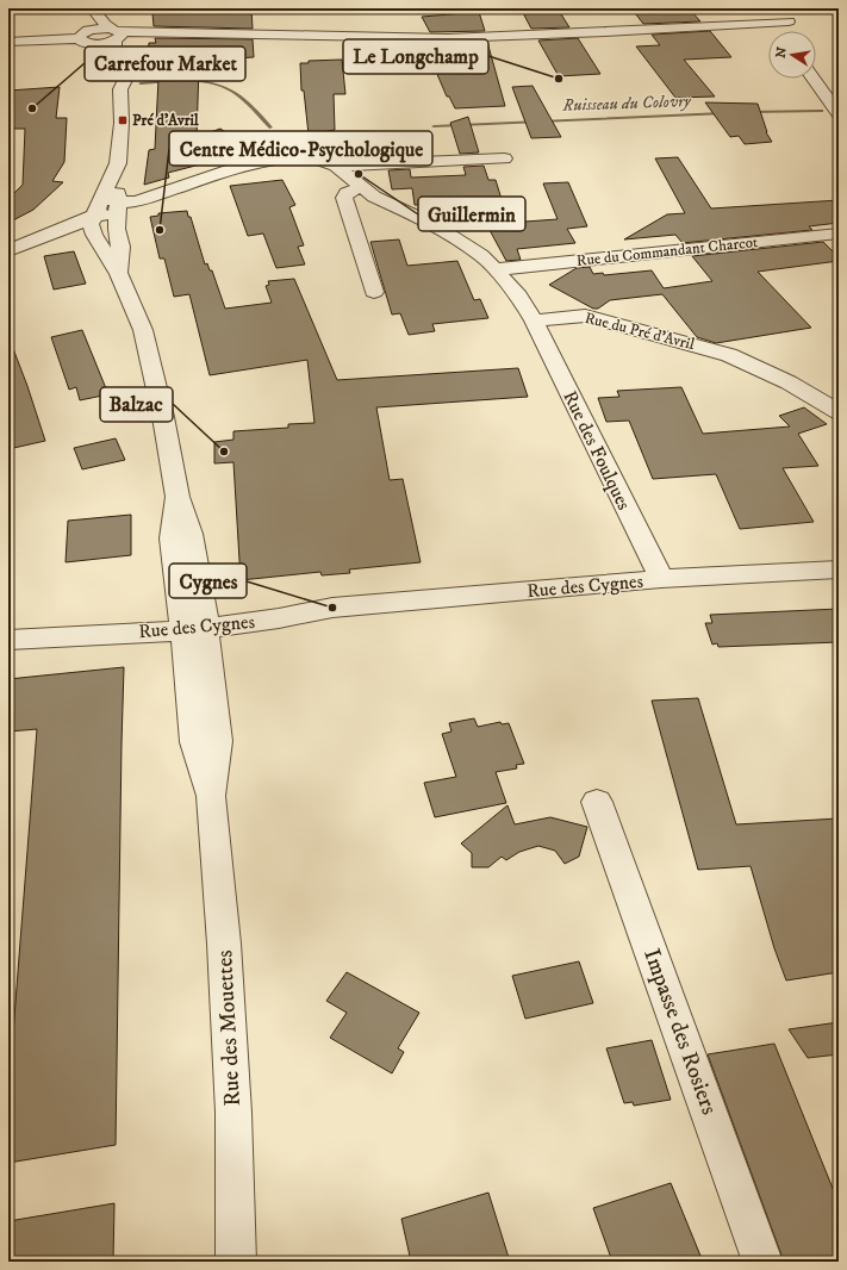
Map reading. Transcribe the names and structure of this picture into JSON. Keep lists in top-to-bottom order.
{
  "streets": {
    "street": [
      "Rue du Commandant Charcot",
      "Rue du Pré d'Avril",
      "Rue des Foulques",
      "Rue des Cygnes",
      "Rue des Mouettes",
      "Impasse des Rosiers"
    ]
  },
  "crossings": [
    ["Rue du Pré d'Avril", "Rue des Foulques"],
    ["Rue des Foulques", "Rue des Cygnes"],
    ["Rue des Cygnes", "Rue des Mouettes"]
  ],
  "water": ["Ruisseau du Colovry"],
  "places": {
    "other": [
      "Le Longchamp",
      "Carrefour Market",
      "Guillermin",
      "Centre Médico-Psychologique",
      "Balzac",
      "Cygnes"
    ],
    "transit": ["Pré d'Avril"]
  },
  "north": "left"
}
